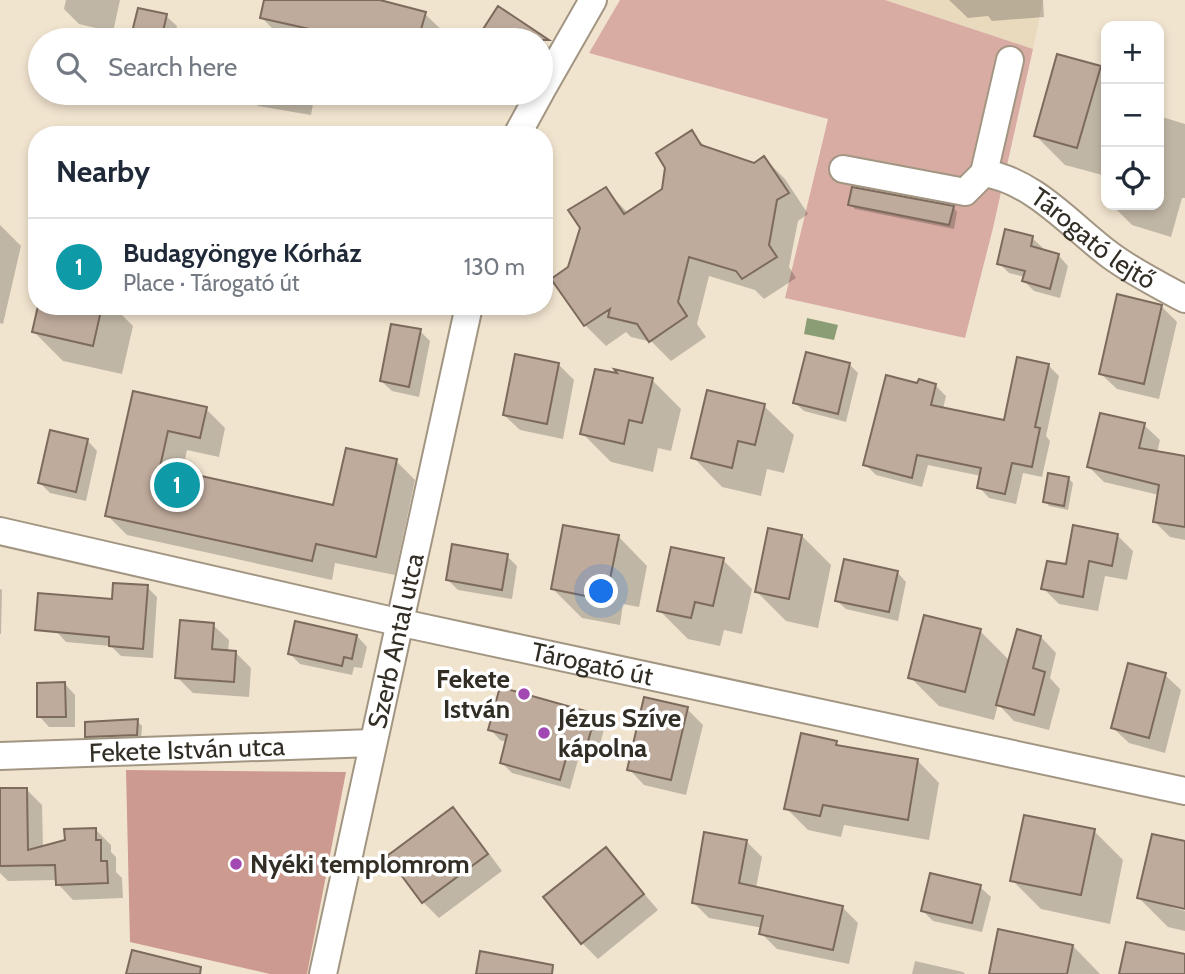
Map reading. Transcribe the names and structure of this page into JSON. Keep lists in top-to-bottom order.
{
  "streets": {
    "street": [
      "Tárogató lejtő",
      "Szerb Antal utca",
      "Tárogató út",
      "Fekete István utca"
    ]
  },
  "crossings": [
    ["Szerb Antal utca", "Tárogató út"],
    ["Szerb Antal utca", "Fekete István utca"]
  ],
  "places": ["Fekete István", "Jézus Szíve kápolna", "Nyéki templomrom"],
  "page": {
    "map_buttons": ["+", "−"],
    "search": "Search here",
    "heading": "Nearby",
    "list": [
      {
        "mark": "1",
        "name": "Budagyöngye Kórház",
        "note": "Place · Tárogató út",
        "value": "130 m"
      }
    ],
    "pins": "1"
  }
}
